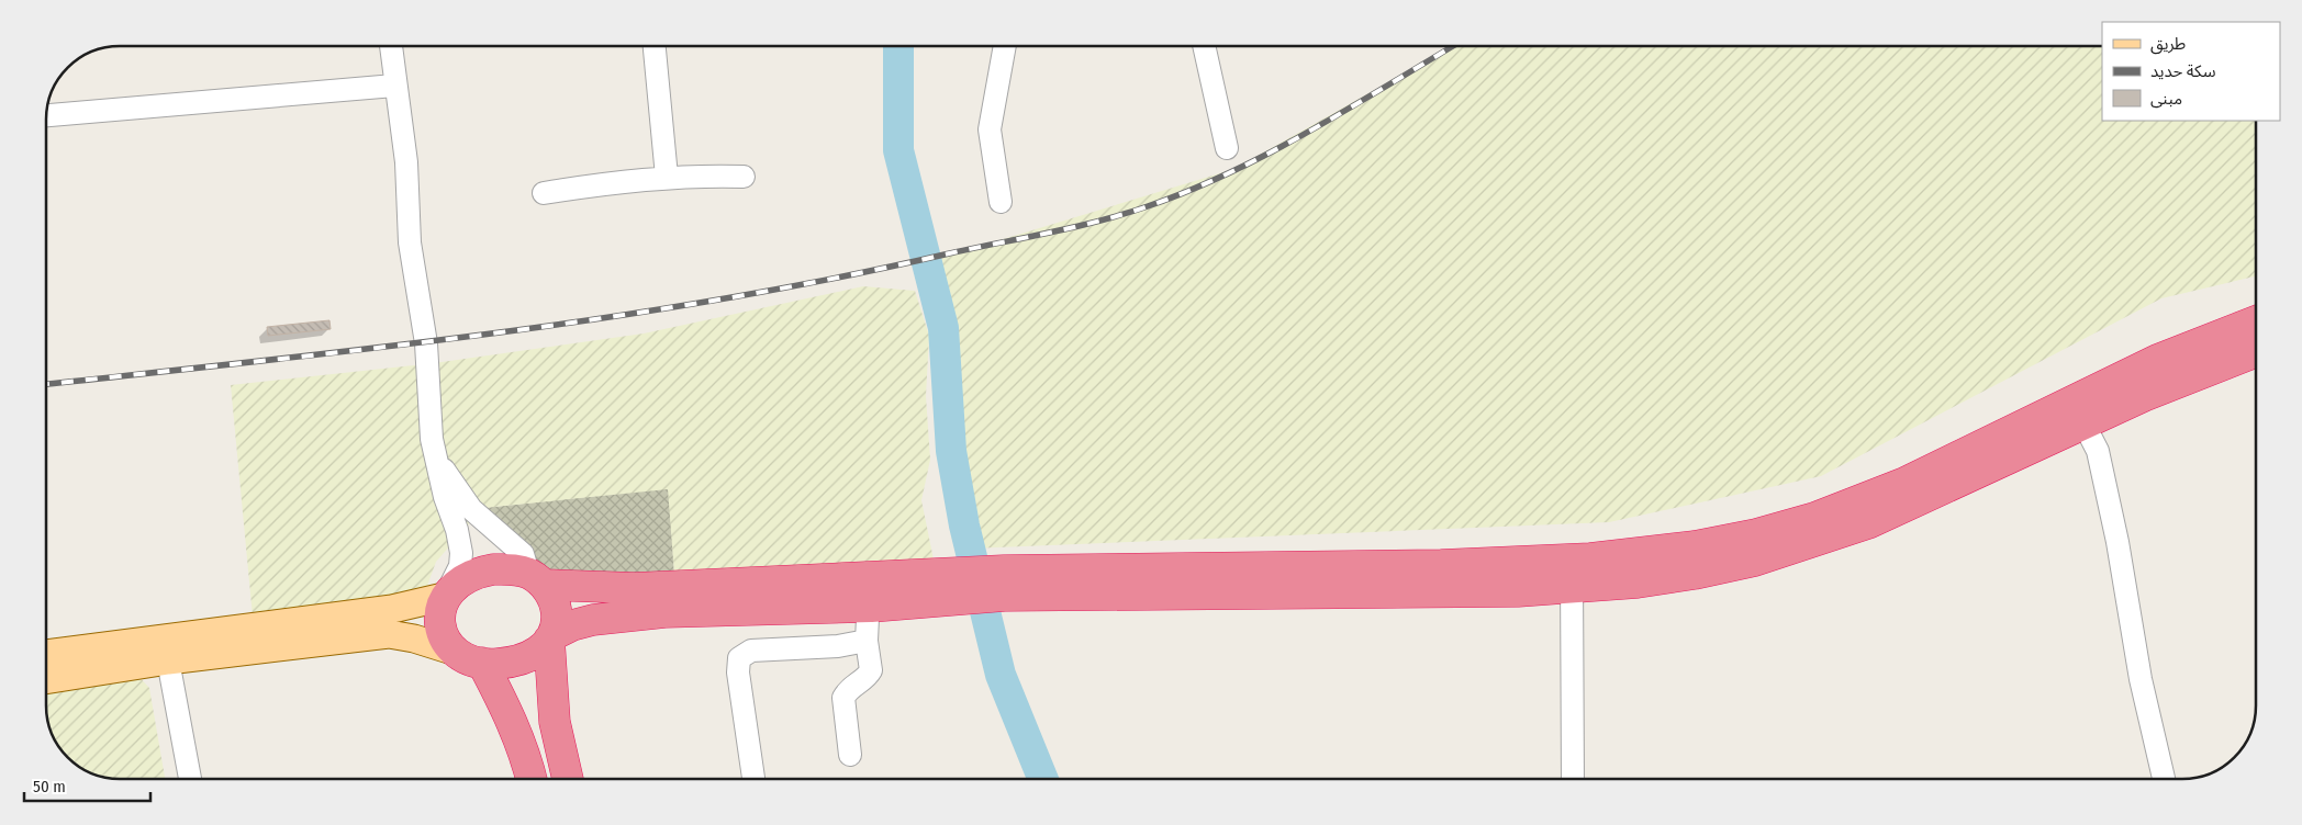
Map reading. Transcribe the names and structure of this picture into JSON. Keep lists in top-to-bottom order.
{
  "legend": ["طريق", "سكة حديد", "مبنى"],
  "scale_bar": "50 m"
}
